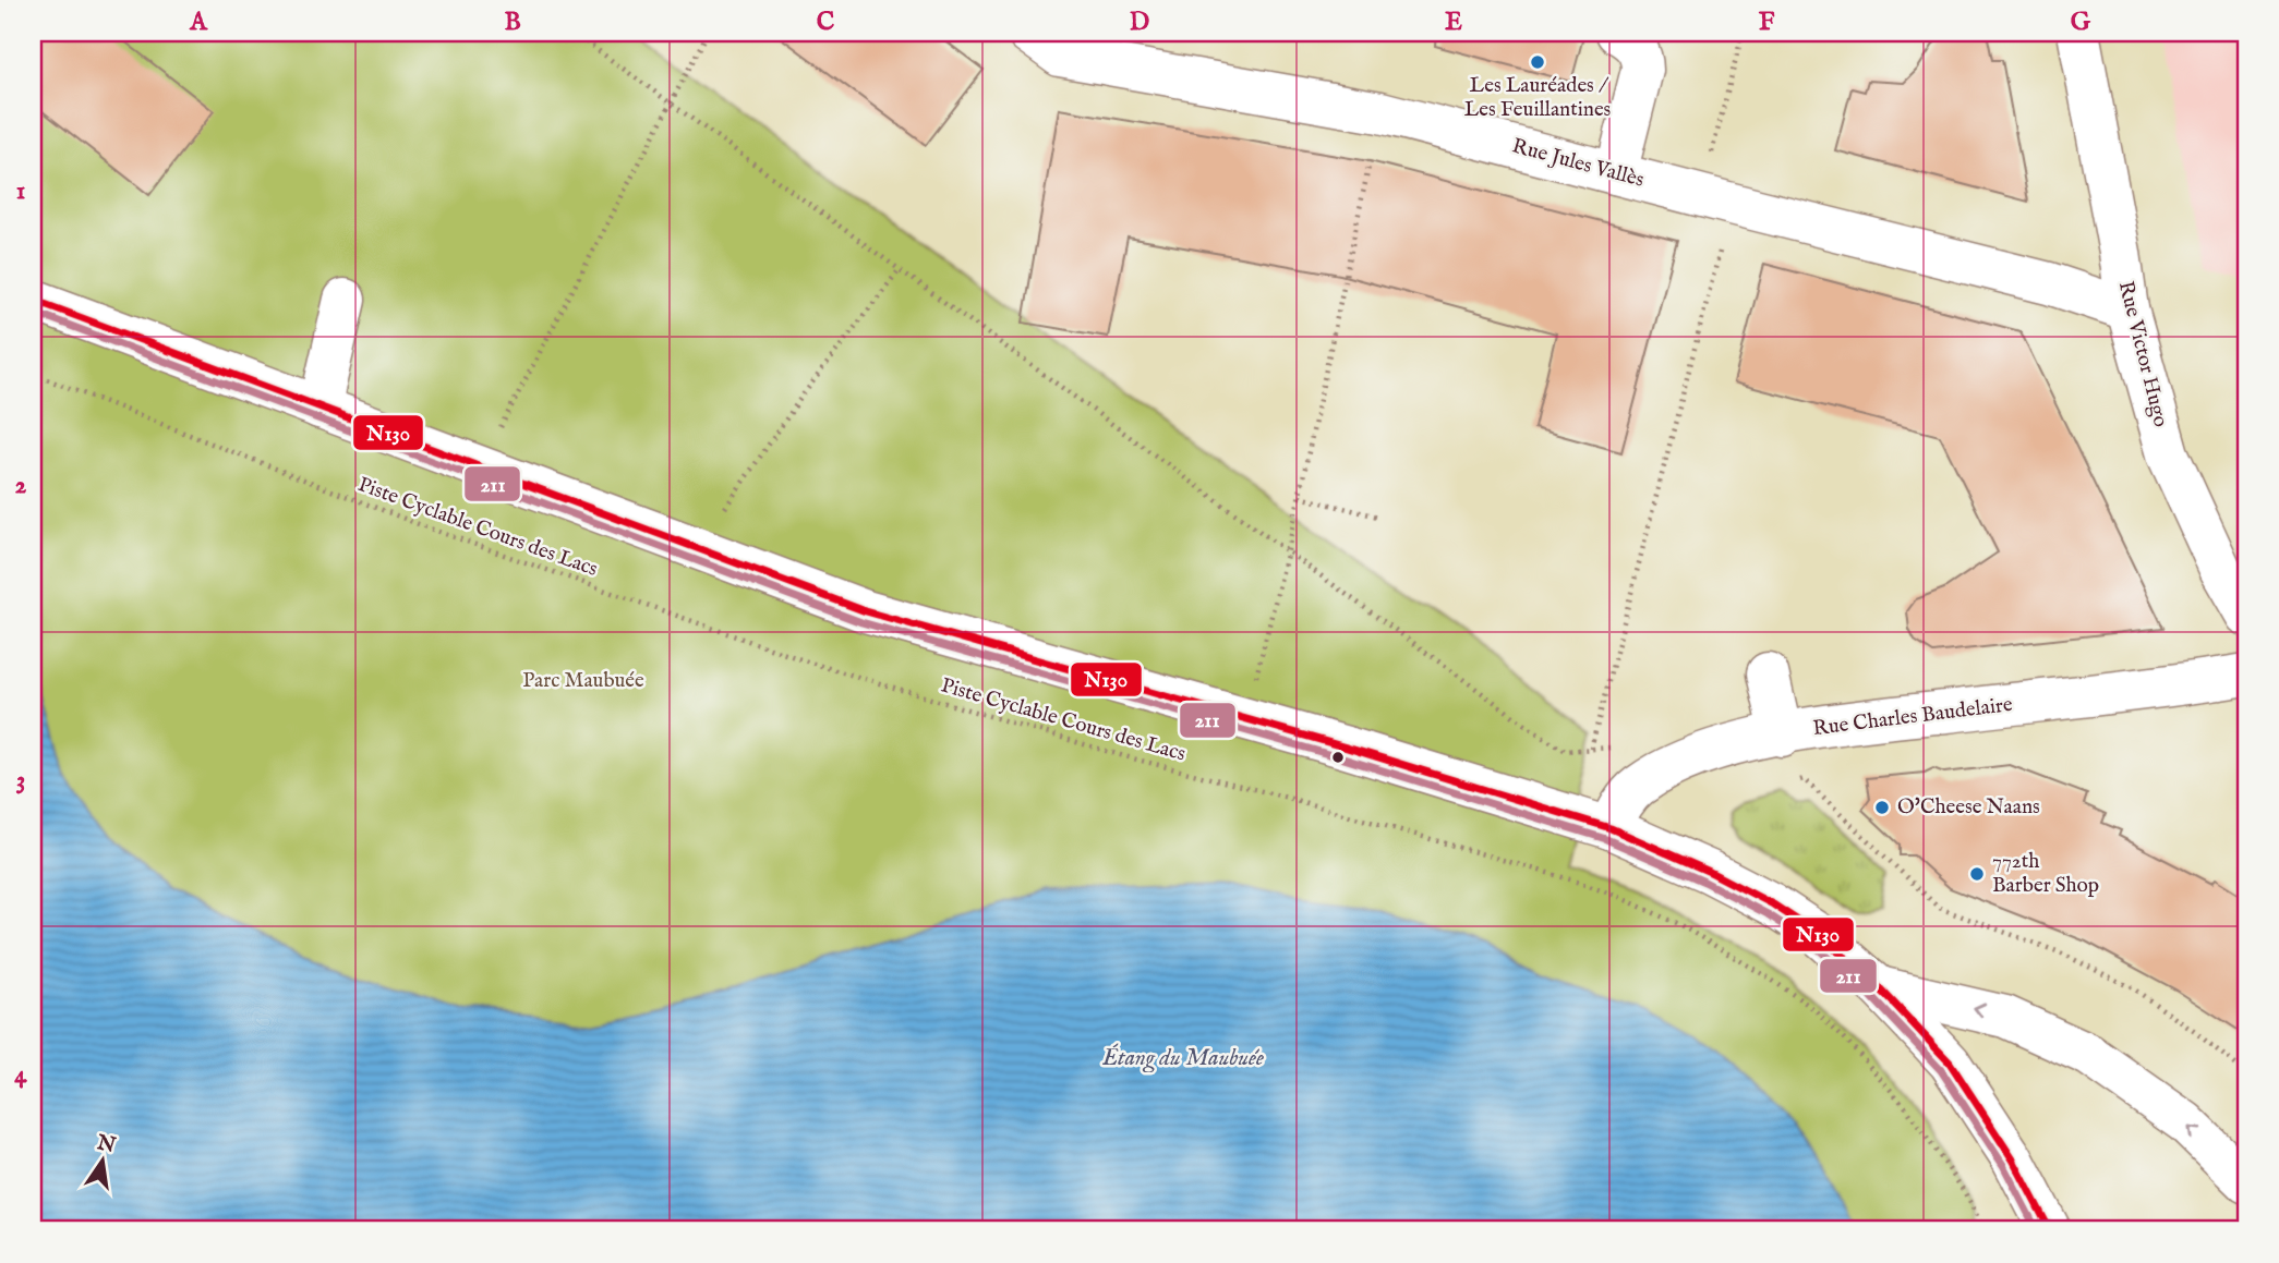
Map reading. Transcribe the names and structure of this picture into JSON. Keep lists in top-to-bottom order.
{
  "streets": {
    "street": ["Rue Jules Vallès", "Rue Victor Hugo", "Rue Charles Baudelaire"],
    "path": ["Piste Cyclable Cours des Lacs"]
  },
  "crossings": [
    ["Rue Jules Vallès", "Rue Victor Hugo"]
  ],
  "water": ["Étang du Maubuée"],
  "parks": ["Parc Maubuée"],
  "places": ["Les Lauréades / Les Feuillantines", "O'Cheese Naans", "772th Barber Shop"],
  "lines": ["transit line N130", "transit line 211"],
  "north": "top",
  "grid": {
    "columns": [
      "A",
      "B",
      "C",
      "D",
      "E",
      "F",
      "G"
    ],
    "rows": [
      "1",
      "2",
      "3",
      "4"
    ]
  }
}
